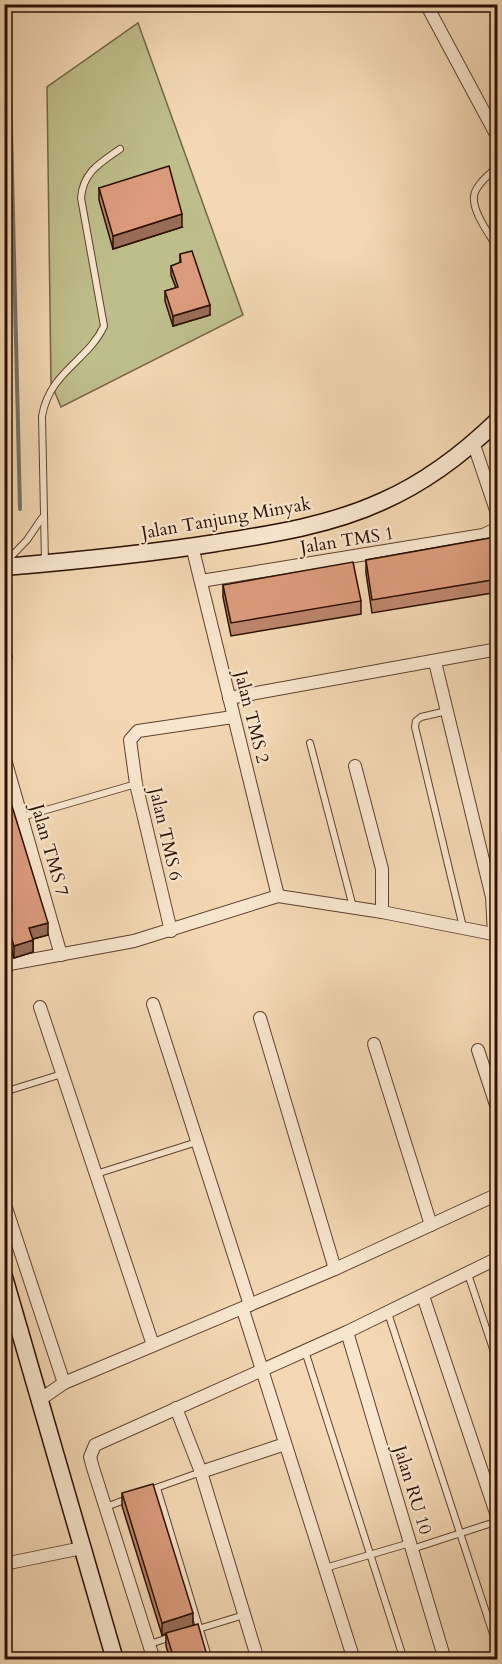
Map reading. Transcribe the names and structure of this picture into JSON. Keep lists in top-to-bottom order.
{
  "streets": {
    "main road": ["Jalan Tanjung Minyak"],
    "street": [
      "Jalan TMS 1",
      "Jalan TMS 2",
      "Jalan TMS 6",
      "Jalan TMS 7",
      "Jalan RU 10"
    ]
  },
  "crossings": [
    ["Jalan Tanjung Minyak", "Jalan TMS 2"],
    ["Jalan TMS 1", "Jalan TMS 2"],
    ["Jalan TMS 2", "Jalan TMS 6"]
  ]
}
